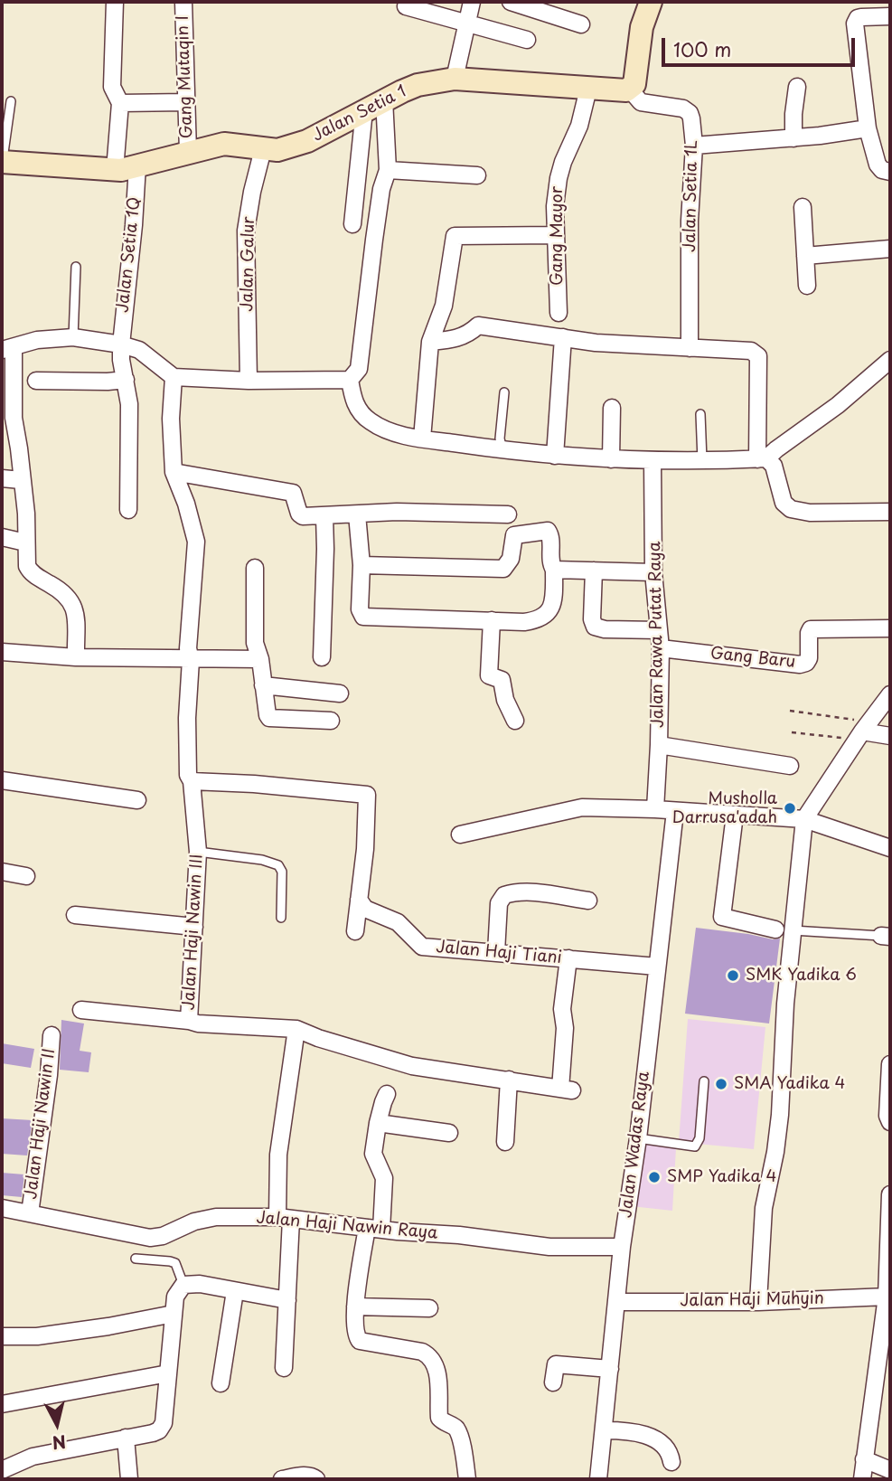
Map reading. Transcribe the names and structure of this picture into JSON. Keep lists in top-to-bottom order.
{
  "streets": {
    "street": [
      "Gang Mutaqin I",
      "Jalan Setia 1",
      "Jalan Setia 1L",
      "Gang Mayor",
      "Jalan Setia 1Q",
      "Jalan Galur",
      "Jalan Rawa Putat Raya",
      "Gang Baru",
      "Jalan Haji Nawin III",
      "Jalan Haji Tiani",
      "Jalan Haji Nawin II",
      "Jalan Wadas Raya",
      "Jalan Haji Nawin Raya",
      "Jalan Haji Muhyin"
    ]
  },
  "crossings": [
    ["Gang Mutaqin I", "Jalan Setia 1"],
    ["Jalan Setia 1", "Jalan Setia 1L"],
    ["Jalan Setia 1", "Gang Mayor"],
    ["Jalan Setia 1", "Jalan Setia 1Q"],
    ["Jalan Setia 1", "Jalan Galur"],
    ["Jalan Rawa Putat Raya", "Gang Baru"],
    ["Jalan Haji Nawin III", "Jalan Haji Tiani"],
    ["Jalan Haji Tiani", "Jalan Wadas Raya"],
    ["Jalan Haji Nawin II", "Jalan Haji Nawin Raya"],
    ["Jalan Wadas Raya", "Jalan Haji Nawin Raya"],
    ["Jalan Wadas Raya", "Jalan Haji Muhyin"]
  ],
  "places": [
    "Musholla Darrusa'adah",
    "SMK Yadika 6",
    "SMA Yadika 4",
    "SMP Yadika 4"
  ],
  "scale_bar": "100 m",
  "north": "bottom"
}
